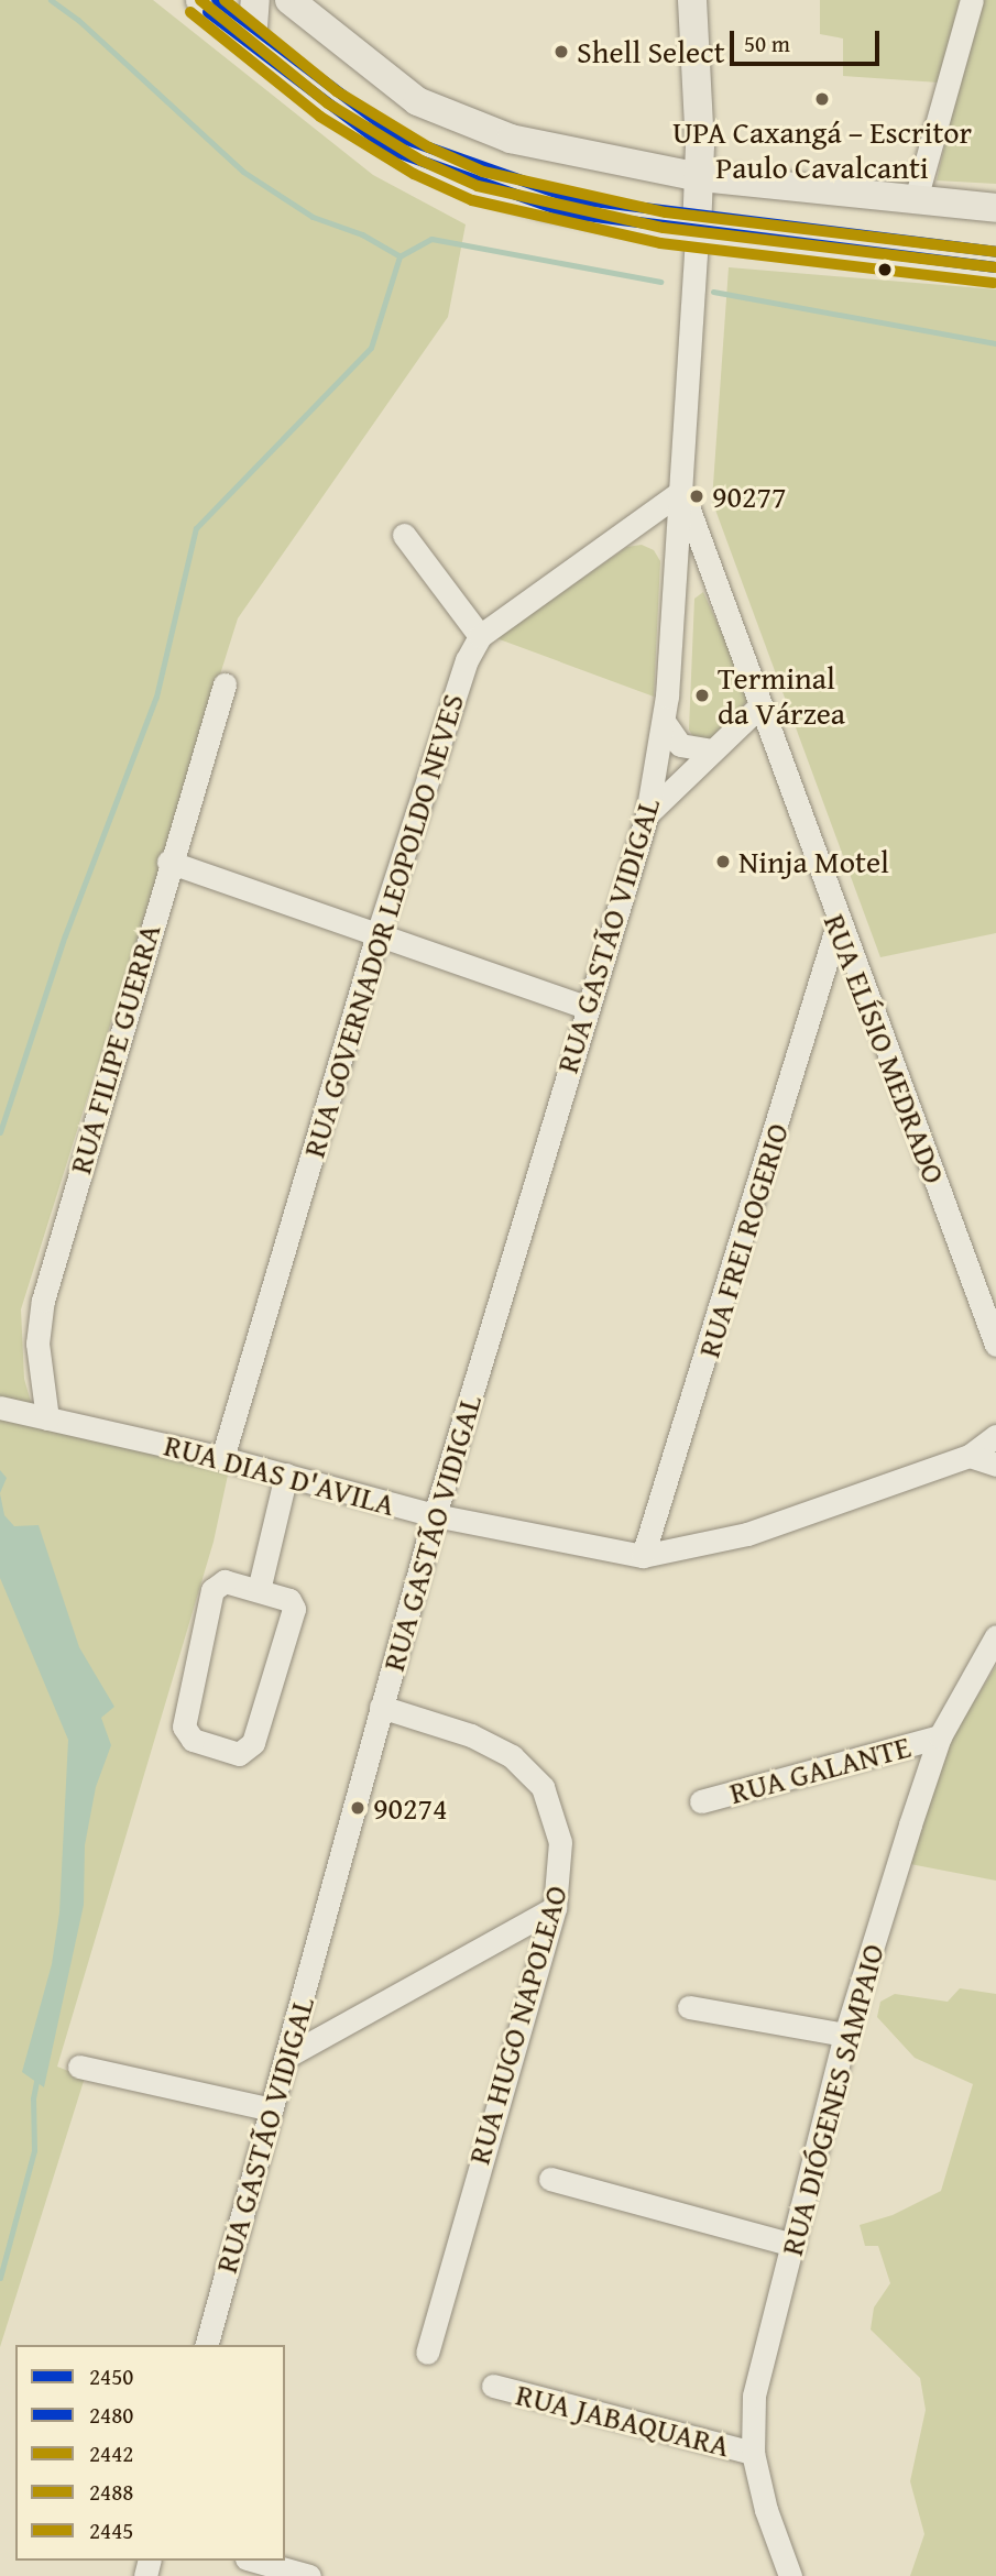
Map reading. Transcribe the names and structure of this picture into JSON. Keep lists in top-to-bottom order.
{
  "streets": {
    "main road": ["RUA GASTÃO VIDIGAL"],
    "street": [
      "RUA GOVERNADOR LEOPOLDO NEVES",
      "RUA FILIPE GUERRA",
      "RUA ELÍSIO MEDRADO",
      "RUA FREI ROGERIO",
      "RUA DIAS D'AVILA",
      "RUA GALANTE",
      "RUA HUGO NAPOLEAO",
      "RUA DIÓGENES SAMPAIO",
      "RUA JABAQUARA"
    ]
  },
  "crossings": [
    ["RUA GOVERNADOR LEOPOLDO NEVES", "RUA GASTÃO VIDIGAL"],
    ["RUA GOVERNADOR LEOPOLDO NEVES", "RUA ELÍSIO MEDRADO"],
    ["RUA GOVERNADOR LEOPOLDO NEVES", "RUA DIAS D'AVILA"],
    ["RUA GASTÃO VIDIGAL", "RUA ELÍSIO MEDRADO"],
    ["RUA GASTÃO VIDIGAL", "RUA DIAS D'AVILA"],
    ["RUA GASTÃO VIDIGAL", "RUA HUGO NAPOLEAO"],
    ["RUA FILIPE GUERRA", "RUA DIAS D'AVILA"],
    ["RUA ELÍSIO MEDRADO", "RUA FREI ROGERIO"],
    ["RUA FREI ROGERIO", "RUA DIAS D'AVILA"],
    ["RUA GALANTE", "RUA DIÓGENES SAMPAIO"],
    ["RUA DIÓGENES SAMPAIO", "RUA JABAQUARA"]
  ],
  "places": [
    "Shell Select",
    "UPA Caxangá – Escritor Paulo Cavalcanti",
    "90277",
    "Terminal da Várzea",
    "Ninja Motel",
    "90274"
  ],
  "lines": [
    "transit line 2450",
    "transit line 2442",
    "transit line 2445",
    "transit line 2480",
    "transit line 2488"
  ],
  "legend": [
    "2450",
    "2480",
    "2442",
    "2488",
    "2445"
  ],
  "scale_bar": "50 m"
}
